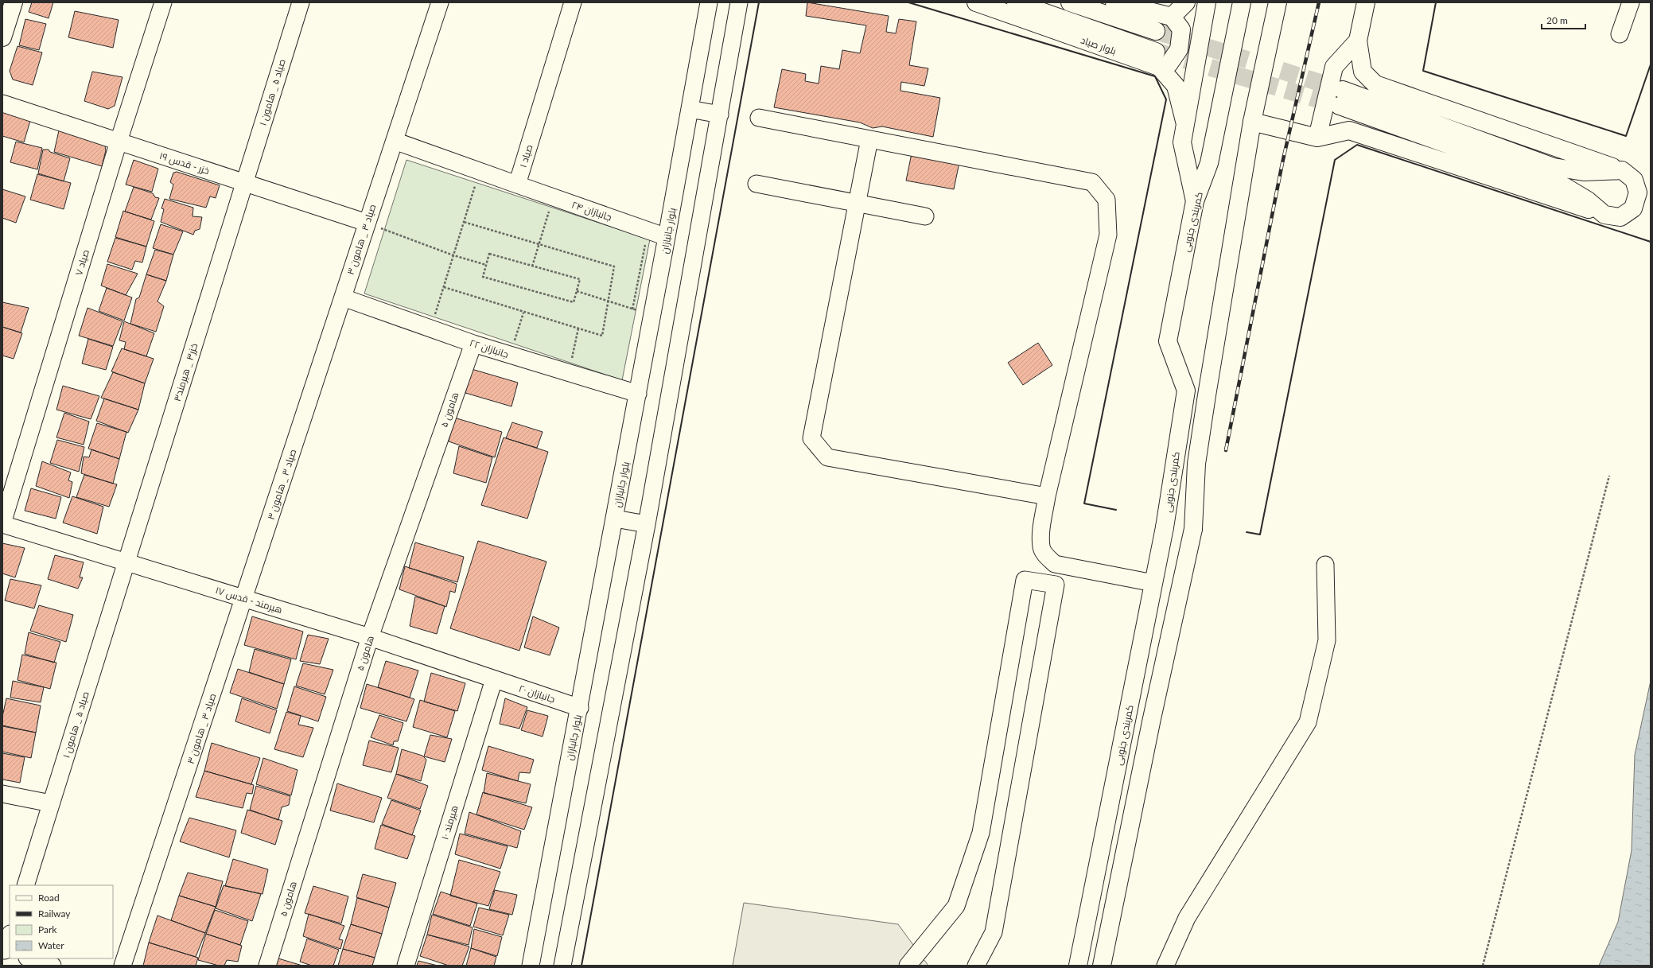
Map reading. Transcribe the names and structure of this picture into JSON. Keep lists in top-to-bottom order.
{
  "streets": {
    "main road": ["بلوار صیاد", "کمربندی جنوبی"],
    "street": [
      "صیاد ۵ _ هامون ۱",
      "صیاد ۱",
      "خزر - قدس ۱۹",
      "جانبازان ۲۴",
      "بلوار جانبازان",
      "صیاد ۳ _ هامون ۳",
      "صیاد ۷",
      "جانبازان ۲۲",
      "خزر۳ _ هیرمند۳",
      "هامون ۵",
      "هیرمند - قدس ۱۷",
      "جانبازان ۲۰",
      "هیرمند ۱۰"
    ]
  },
  "crossings": [
    ["صیاد ۵ _ هامون ۱", "خزر - قدس ۱۹"],
    ["صیاد ۵ _ هامون ۱", "خزر۳ _ هیرمند۳"],
    ["صیاد ۵ _ هامون ۱", "هیرمند - قدس ۱۷"],
    ["صیاد ۱", "جانبازان ۲۴"],
    ["خزر - قدس ۱۹", "صیاد ۳ _ هامون ۳"],
    ["خزر - قدس ۱۹", "صیاد ۷"],
    ["خزر - قدس ۱۹", "خزر۳ _ هیرمند۳"],
    ["جانبازان ۲۴", "بلوار جانبازان"],
    ["بلوار جانبازان", "جانبازان ۲۲"],
    ["بلوار جانبازان", "جانبازان ۲۰"],
    ["صیاد ۳ _ هامون ۳", "جانبازان ۲۲"],
    ["صیاد ۳ _ هامون ۳", "هیرمند - قدس ۱۷"],
    ["صیاد ۷", "هیرمند - قدس ۱۷"],
    ["جانبازان ۲۲", "هامون ۵"],
    ["خزر۳ _ هیرمند۳", "هیرمند - قدس ۱۷"],
    ["هامون ۵", "هیرمند - قدس ۱۷"],
    ["هیرمند - قدس ۱۷", "جانبازان ۲۰"],
    ["هیرمند - قدس ۱۷", "هیرمند ۱۰"],
    ["جانبازان ۲۰", "هیرمند ۱۰"]
  ],
  "legend": [
    "Road",
    "Railway",
    "Park",
    "Water"
  ],
  "scale_bar": "20 m"
}
